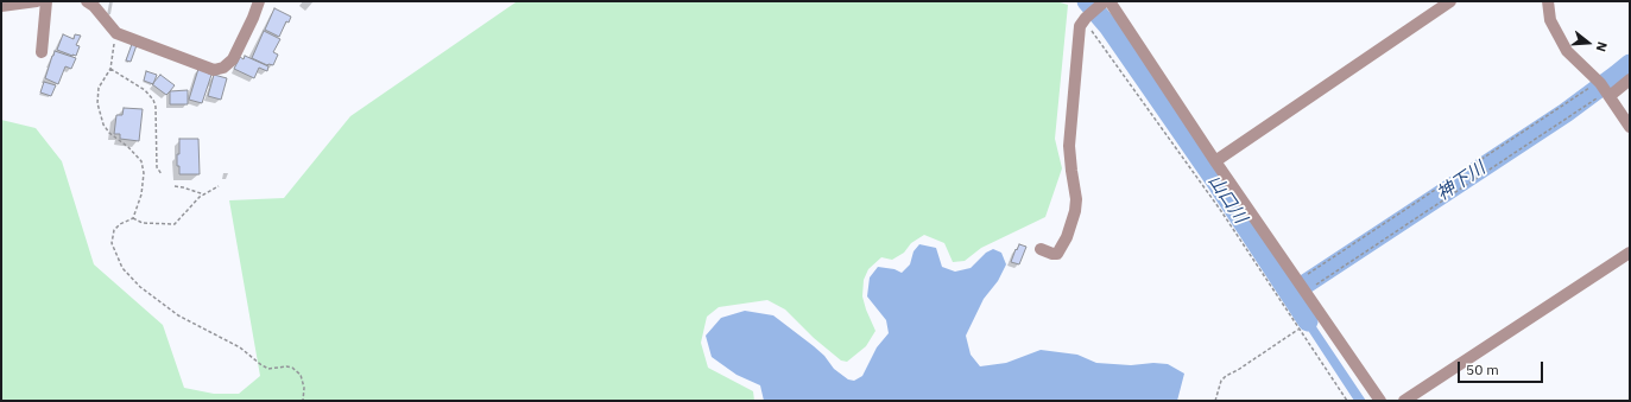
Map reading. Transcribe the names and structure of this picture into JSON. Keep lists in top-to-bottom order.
{
  "water": ["神下川", "山口川"],
  "scale_bar": "50 m",
  "north": "right"
}
